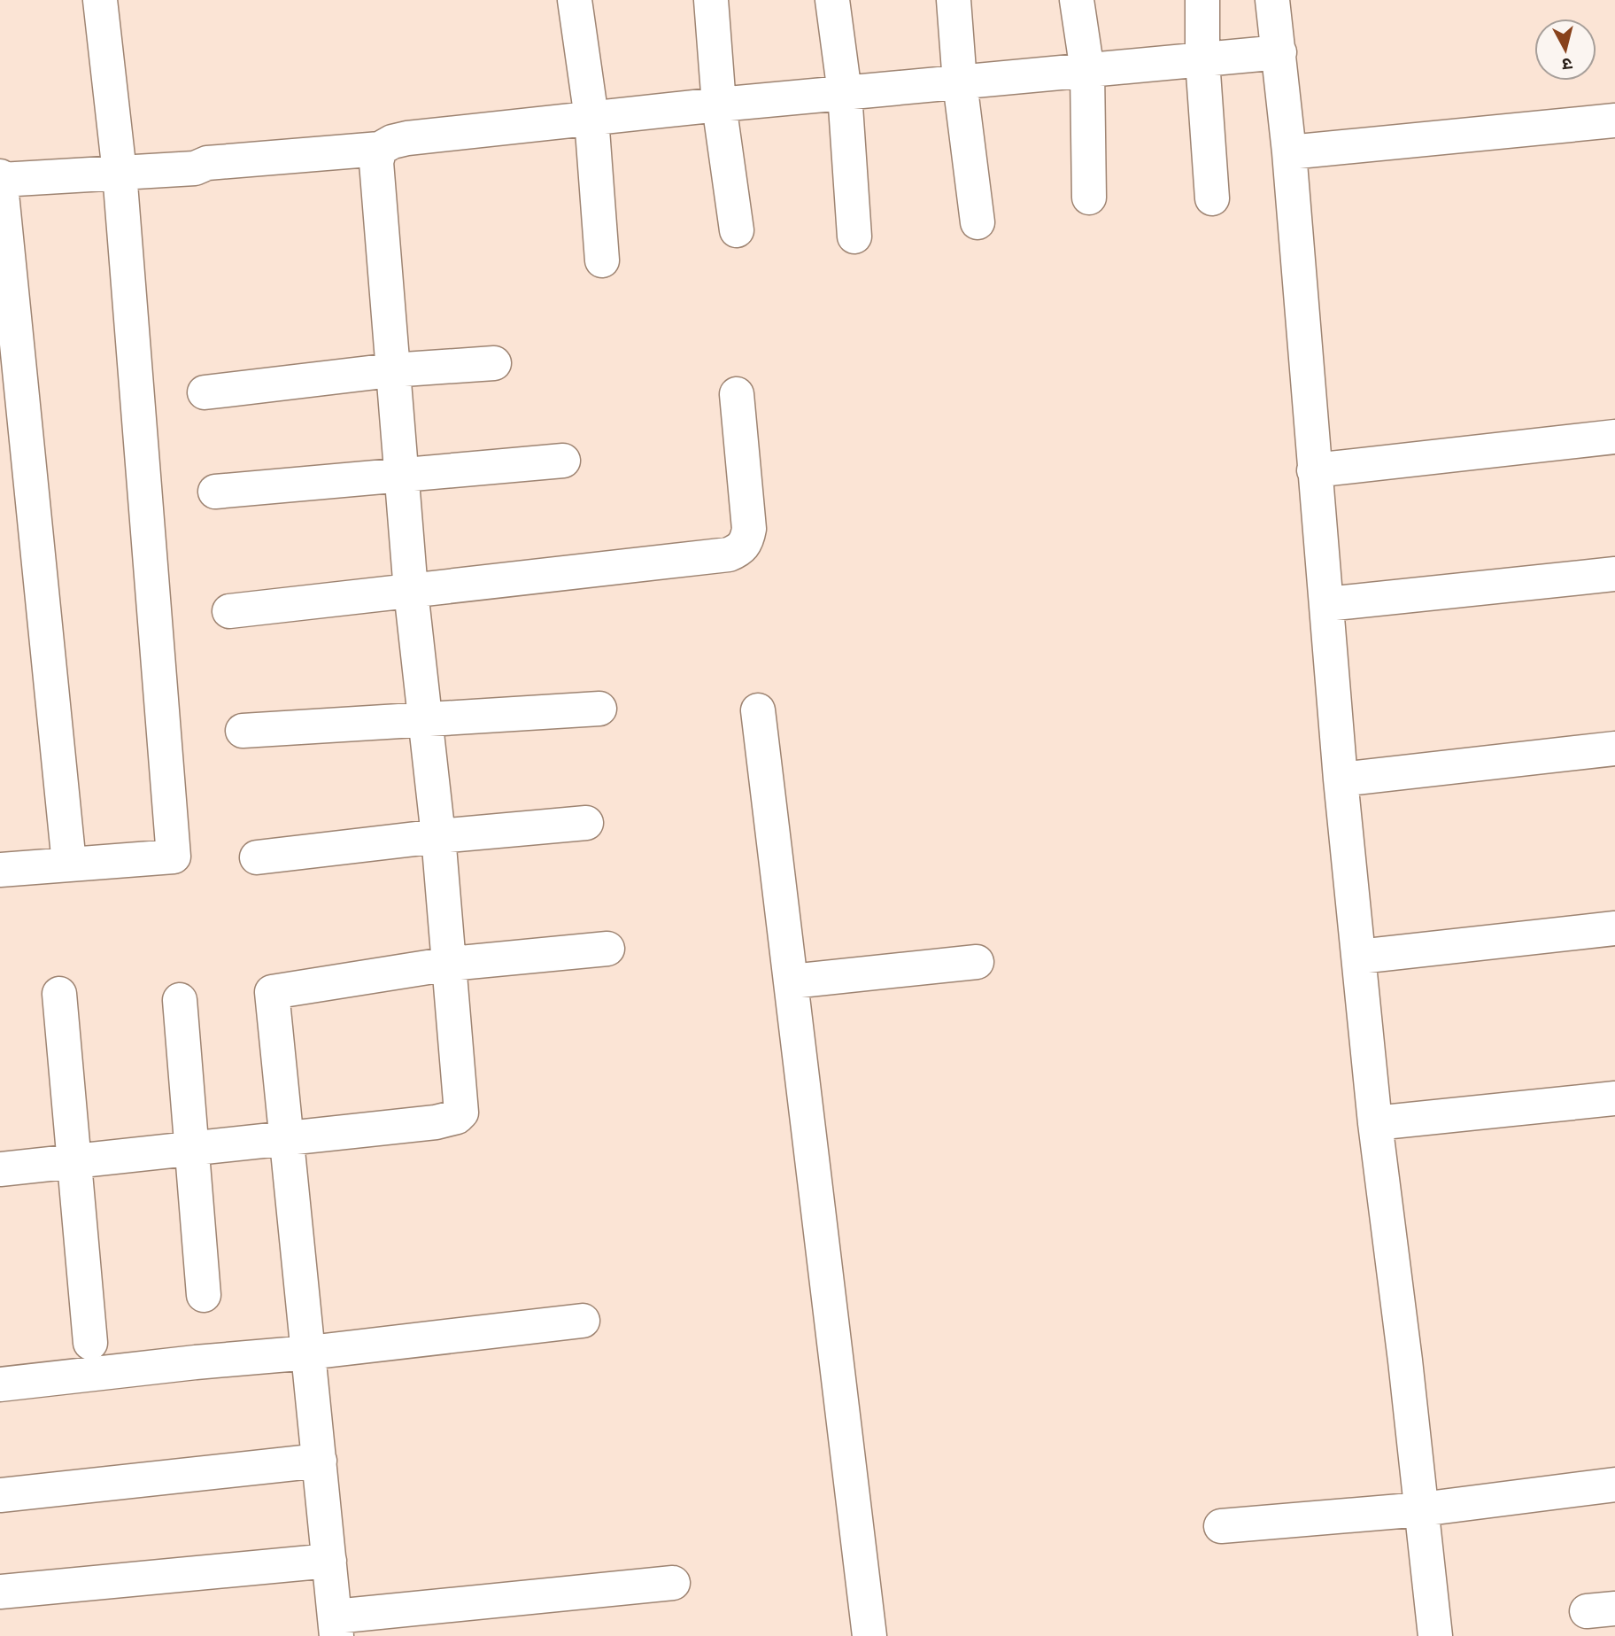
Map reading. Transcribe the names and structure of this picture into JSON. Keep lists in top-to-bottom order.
{
  "north": "bottom"
}
